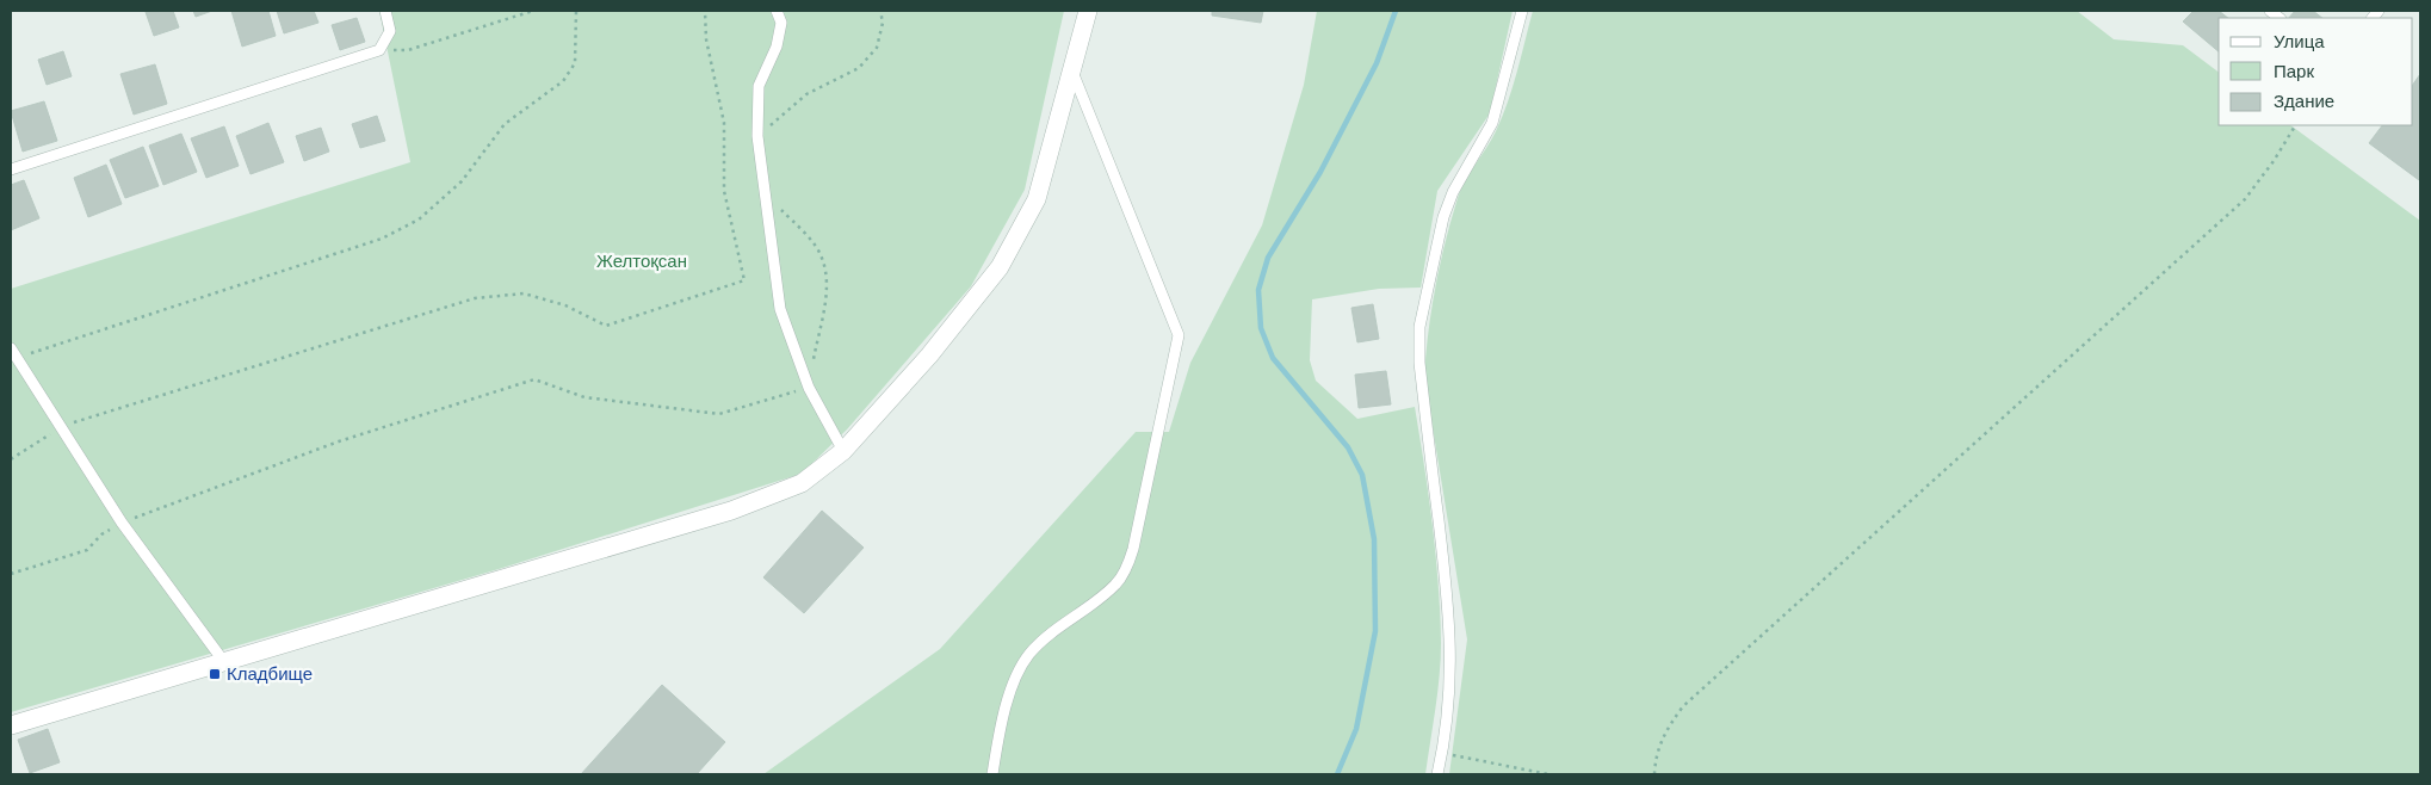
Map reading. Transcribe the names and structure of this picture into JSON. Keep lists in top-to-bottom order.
{
  "parks": ["Желтоқсан"],
  "places": {
    "transit": ["Кладбище"]
  },
  "legend": ["Улица", "Парк", "Здание"]
}
